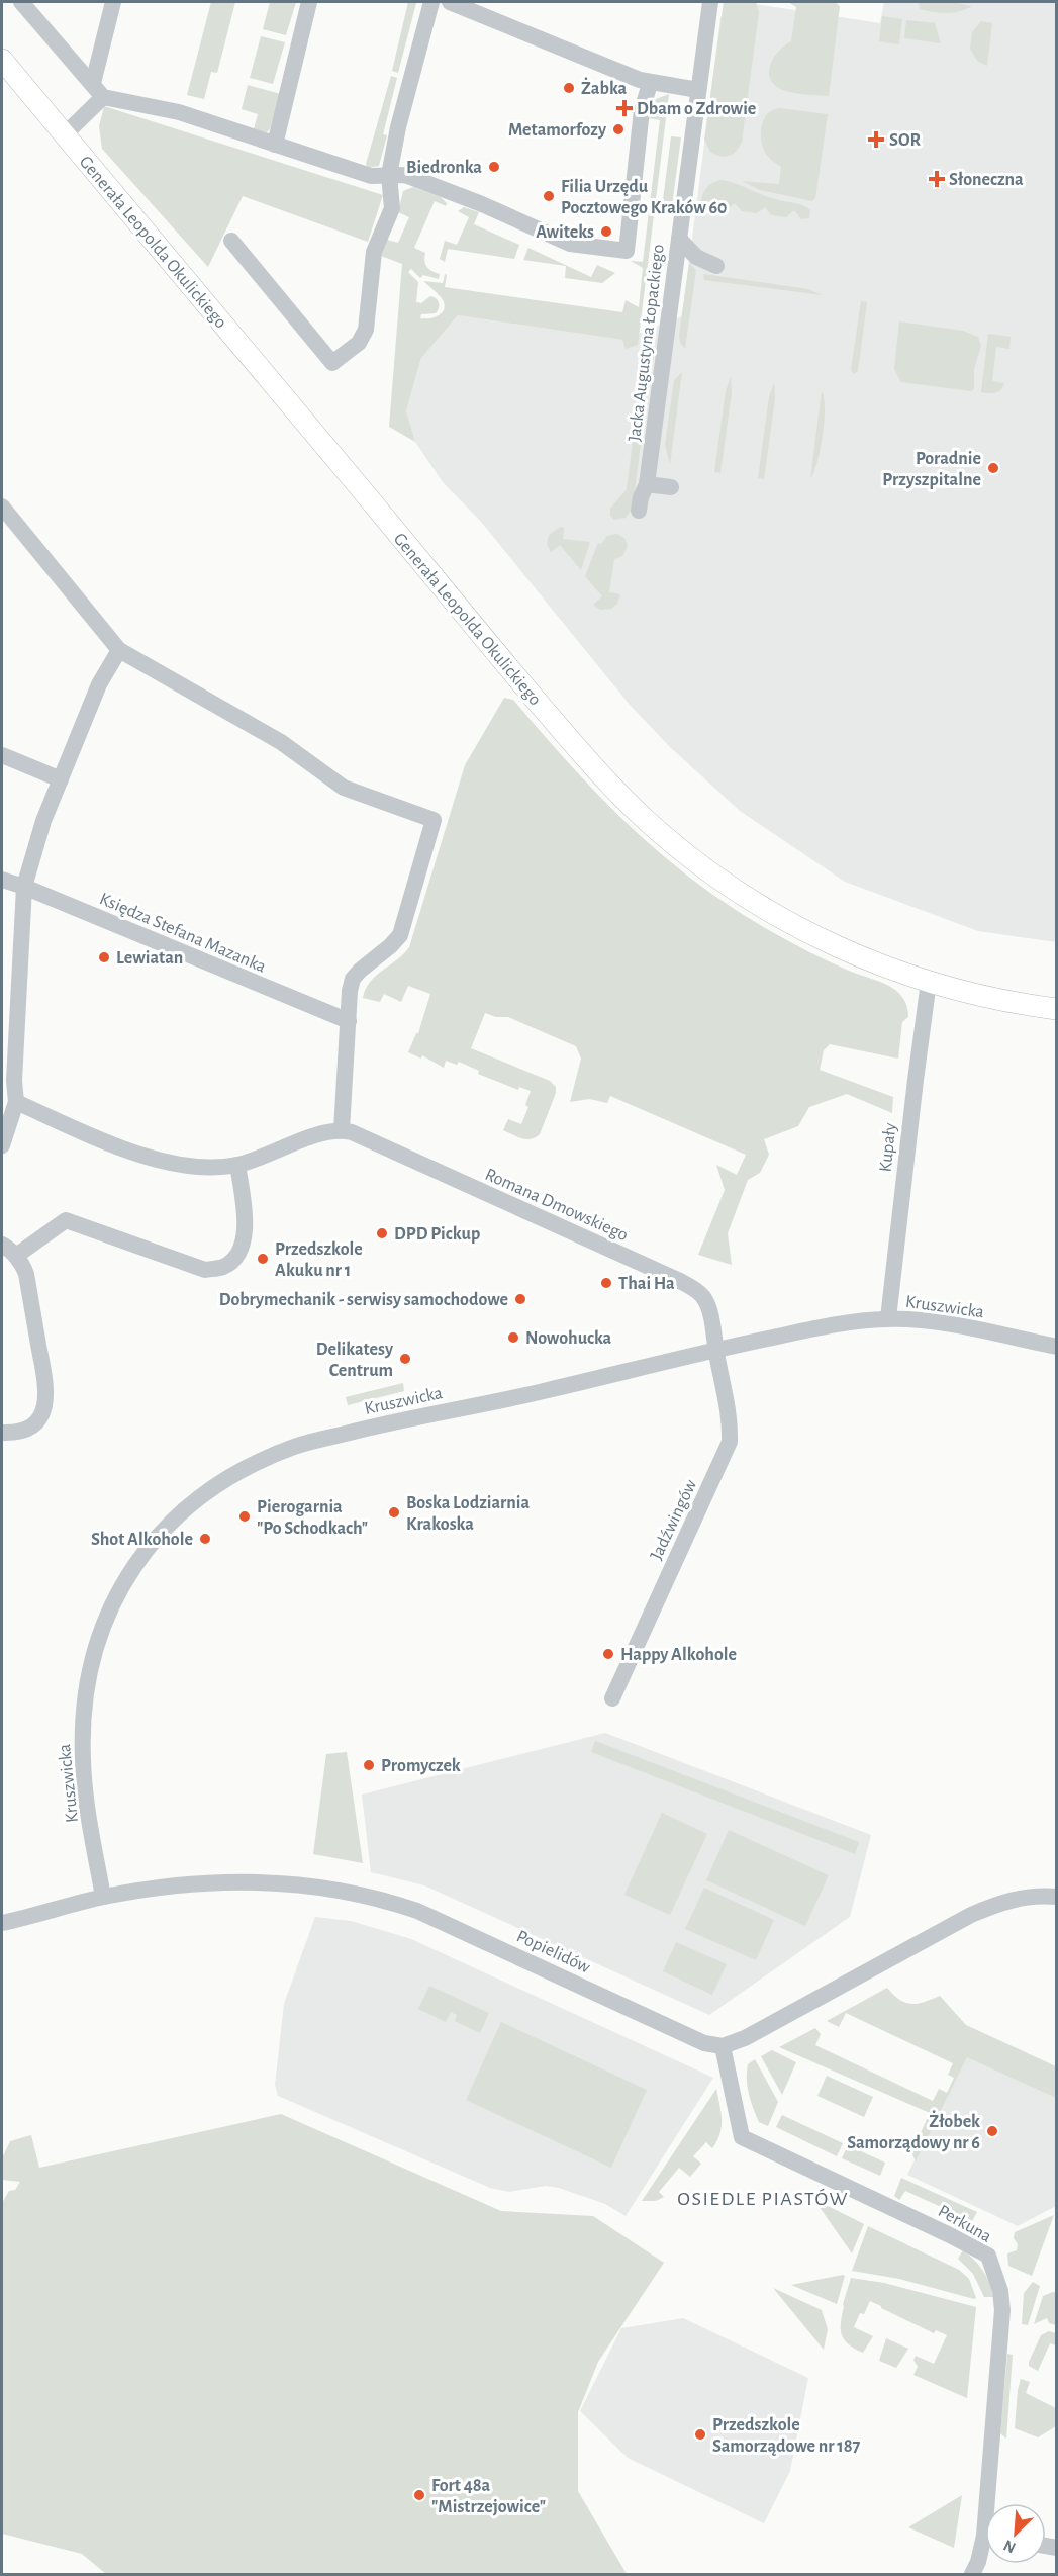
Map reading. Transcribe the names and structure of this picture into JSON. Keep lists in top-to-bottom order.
{
  "streets": {
    "main road": ["Generała Leopolda Okulickiego"],
    "street": [
      "Jacka Augustyna Łopackiego",
      "Księdza Stefana Mazanka",
      "Kupały",
      "Romana Dmowskiego",
      "Kruszwicka",
      "Jadźwingów",
      "Popielidów",
      "Perkuna"
    ]
  },
  "crossings": [
    ["Generała Leopolda Okulickiego", "Kupały"],
    ["Kupały", "Kruszwicka"],
    ["Romana Dmowskiego", "Kruszwicka"],
    ["Romana Dmowskiego", "Jadźwingów"],
    ["Kruszwicka", "Jadźwingów"],
    ["Kruszwicka", "Popielidów"],
    ["Popielidów", "Perkuna"]
  ],
  "districts": ["OSIEDLE PIASTÓW"],
  "places": {
    "other": [
      "Żabka",
      "Metamorfozy",
      "Biedronka",
      "Filia Urzędu Pocztowego Kraków 60",
      "Awiteks",
      "Poradnie Przyszpitalne",
      "Lewiatan",
      "DPD Pickup",
      "Przedszkole Akuku nr 1",
      "Thai Ha",
      "Dobrymechanik - serwisy samochodowe",
      "Nowohucka",
      "Delikatesy Centrum",
      "Boska Lodziarnia Krakoska",
      "Pierogarnia \"Po Schodkach\"",
      "Shot Alkohole",
      "Happy Alkohole",
      "Promyczek",
      "Żłobek Samorządowy nr 6",
      "Przedszkole Samorządowe nr 187",
      "Fort 48a \"Mistrzejowice\""
    ],
    "health": ["Dbam o Zdrowie", "SOR", "Słoneczna"]
  },
  "north": "bottom left"
}
